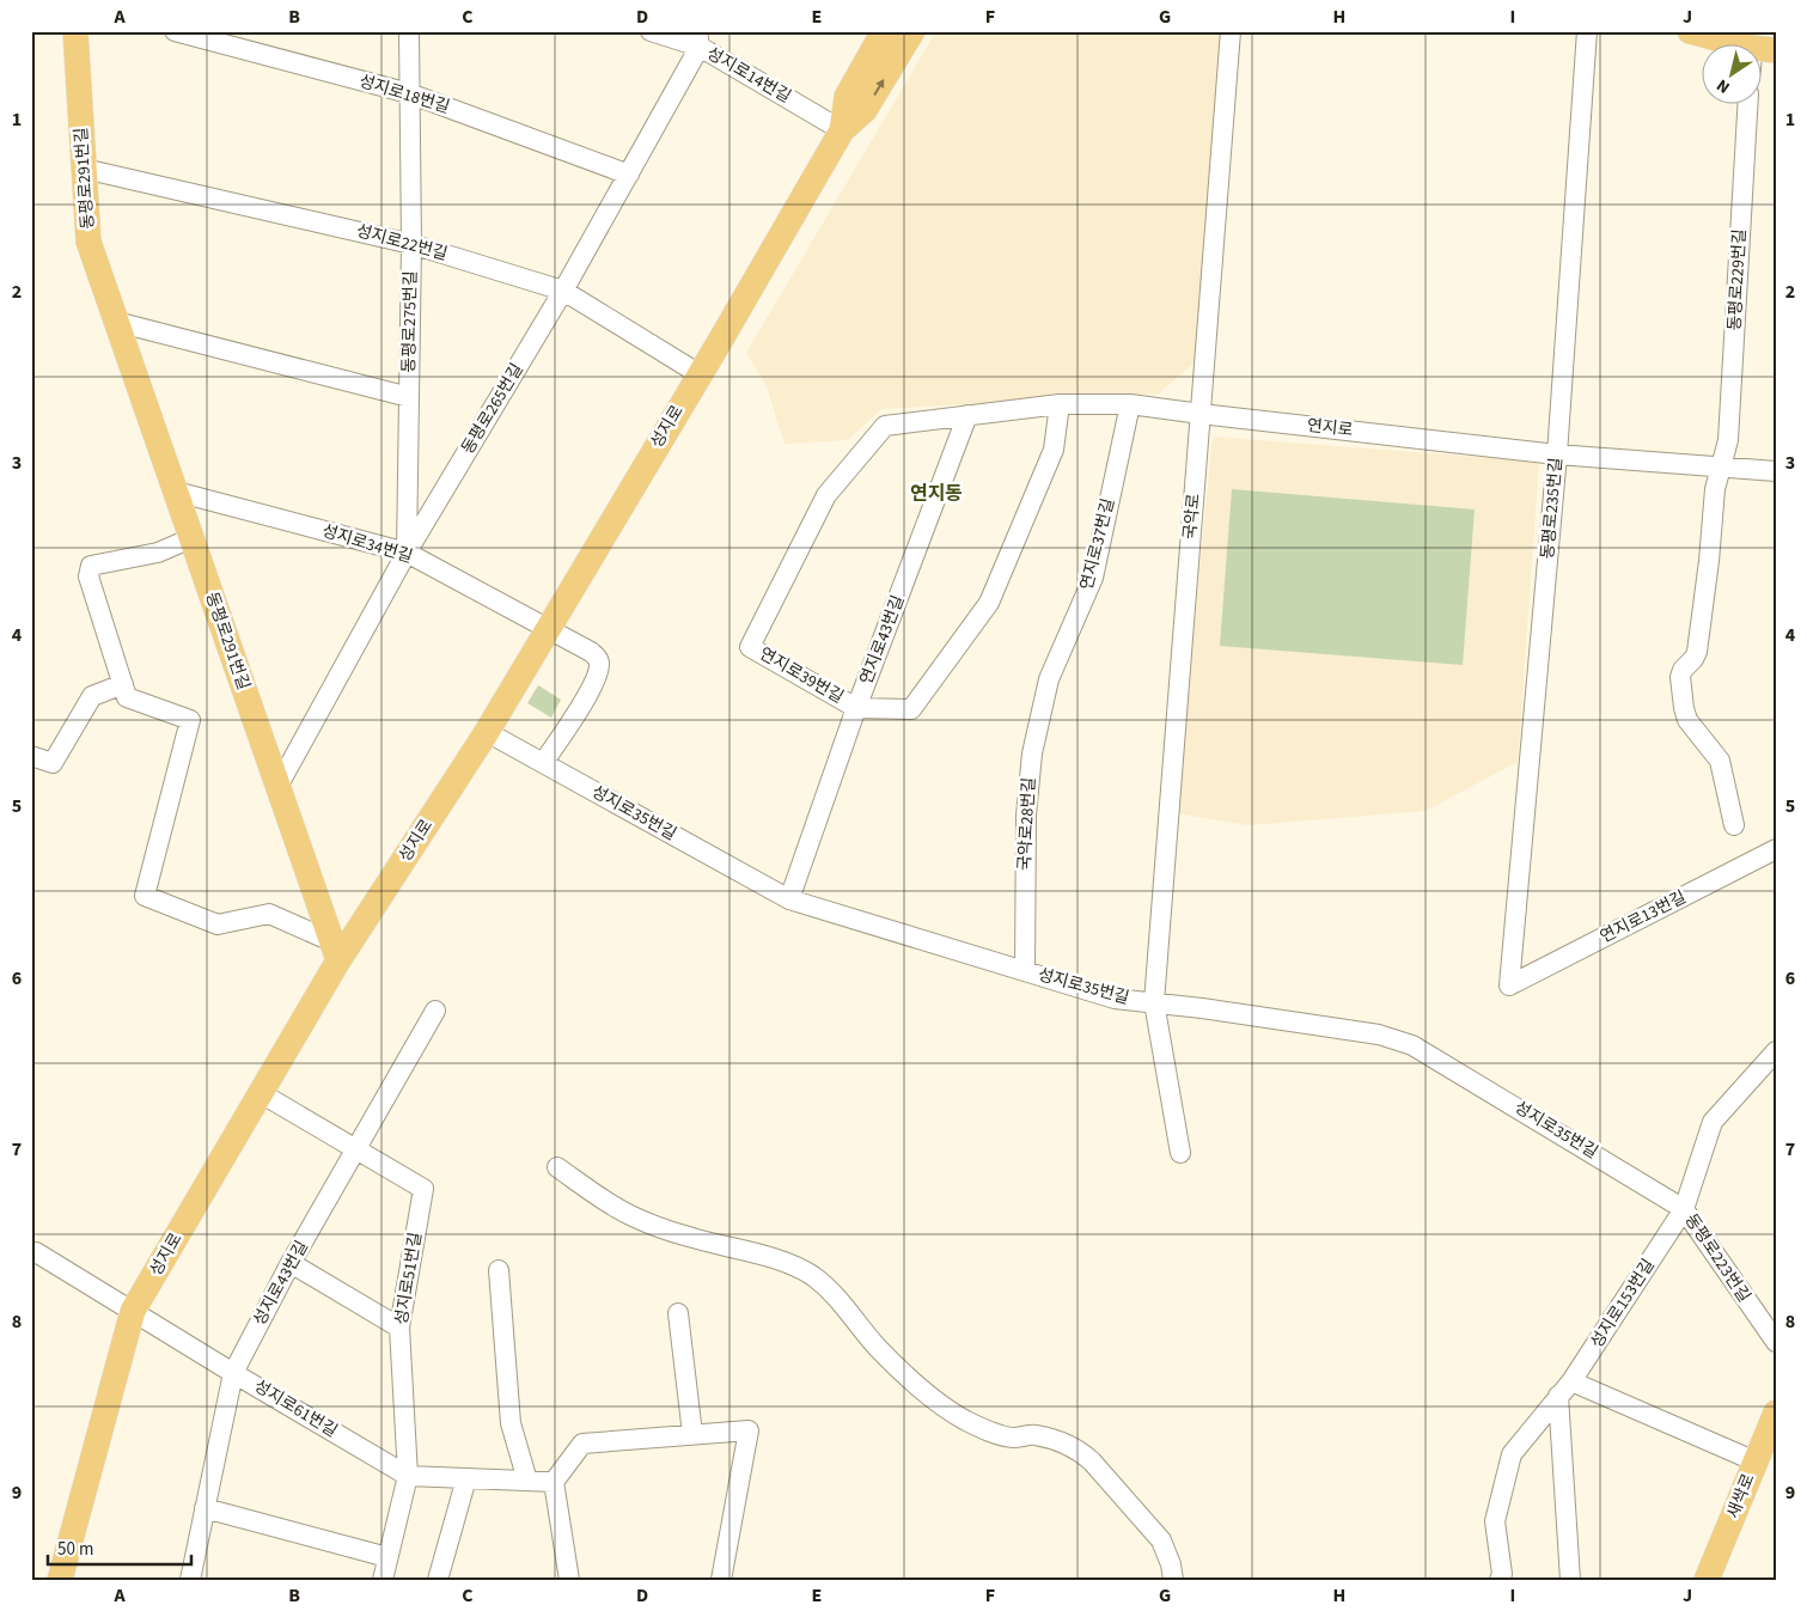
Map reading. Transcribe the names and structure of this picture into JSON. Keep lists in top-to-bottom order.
{
  "streets": {
    "main road": ["동평로291번길", "성지로", "새싹로"],
    "street": [
      "성지로14번길",
      "성지로18번길",
      "성지로22번길",
      "동평로229번길",
      "동평로275번길",
      "동평로265번길",
      "연지로",
      "동평로235번길",
      "국악로",
      "성지로34번길",
      "연지로37번길",
      "연지로43번길",
      "연지로39번길",
      "성지로35번길",
      "국악로28번길",
      "연지로13번길",
      "동평로223번길",
      "성지로51번길",
      "성지로43번길",
      "성지로153번길",
      "성지로61번길"
    ]
  },
  "crossings": [
    ["성지로14번길", "동평로265번길"],
    ["성지로14번길", "성지로"],
    ["성지로18번길", "동평로275번길"],
    ["성지로18번길", "동평로265번길"],
    ["동평로291번길", "성지로22번길"],
    ["동평로291번길", "동평로275번길"],
    ["동평로291번길", "동평로265번길"],
    ["동평로291번길", "성지로"],
    ["동평로291번길", "성지로34번길"],
    ["성지로22번길", "동평로275번길"],
    ["성지로22번길", "동평로265번길"],
    ["성지로22번길", "성지로"],
    ["동평로229번길", "연지로"],
    ["동평로275번길", "동평로265번길"],
    ["동평로275번길", "성지로34번길"],
    ["동평로265번길", "성지로34번길"],
    ["성지로", "성지로34번길"],
    ["성지로", "성지로35번길"],
    ["성지로", "성지로51번길"],
    ["성지로", "성지로61번길"],
    ["연지로", "동평로235번길"],
    ["연지로", "국악로"],
    ["연지로", "연지로37번길"],
    ["연지로", "연지로43번길"],
    ["연지로", "연지로39번길"],
    ["동평로235번길", "연지로13번길"],
    ["국악로", "성지로35번길"],
    ["성지로34번길", "성지로35번길"],
    ["연지로37번길", "국악로28번길"],
    ["연지로43번길", "연지로39번길"],
    ["연지로43번길", "성지로35번길"],
    ["성지로35번길", "국악로28번길"],
    ["성지로35번길", "동평로223번길"],
    ["성지로35번길", "성지로153번길"],
    ["동평로223번길", "성지로153번길"],
    ["성지로51번길", "성지로43번길"],
    ["성지로51번길", "성지로61번길"],
    ["성지로43번길", "성지로61번길"]
  ],
  "districts": ["연지동"],
  "scale_bar": "50 m",
  "north": "bottom left",
  "grid": {
    "columns": [
      "A",
      "B",
      "C",
      "D",
      "E",
      "F",
      "G",
      "H",
      "I",
      "J"
    ],
    "rows": [
      "1",
      "2",
      "3",
      "4",
      "5",
      "6",
      "7",
      "8",
      "9"
    ]
  }
}
